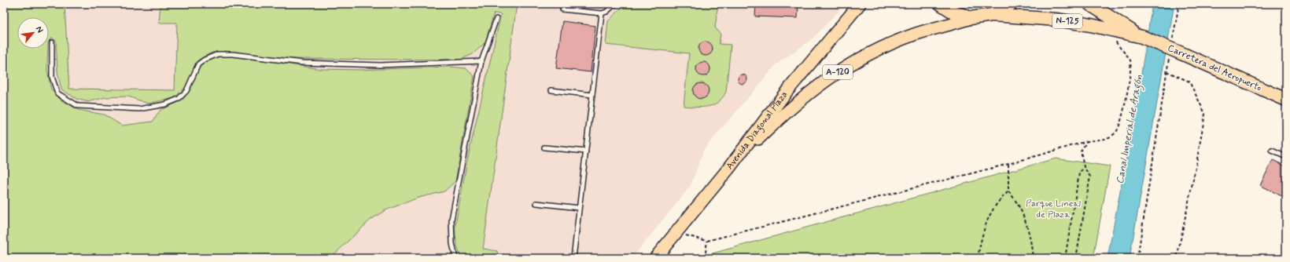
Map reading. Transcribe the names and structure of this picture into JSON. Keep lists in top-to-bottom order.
{
  "streets": {
    "highway": ["N-125", "Carretera del Aeropuerto"],
    "main road": ["A-120", "Avenida Diagonal Plaza"]
  },
  "crossings": [
    ["N-125", "Carretera del Aeropuerto"],
    ["A-120", "Avenida Diagonal Plaza"]
  ],
  "water": ["Canal Imperial de Aragón"],
  "parks": ["Parque Lineal de Plaza"],
  "north": "top right"
}
